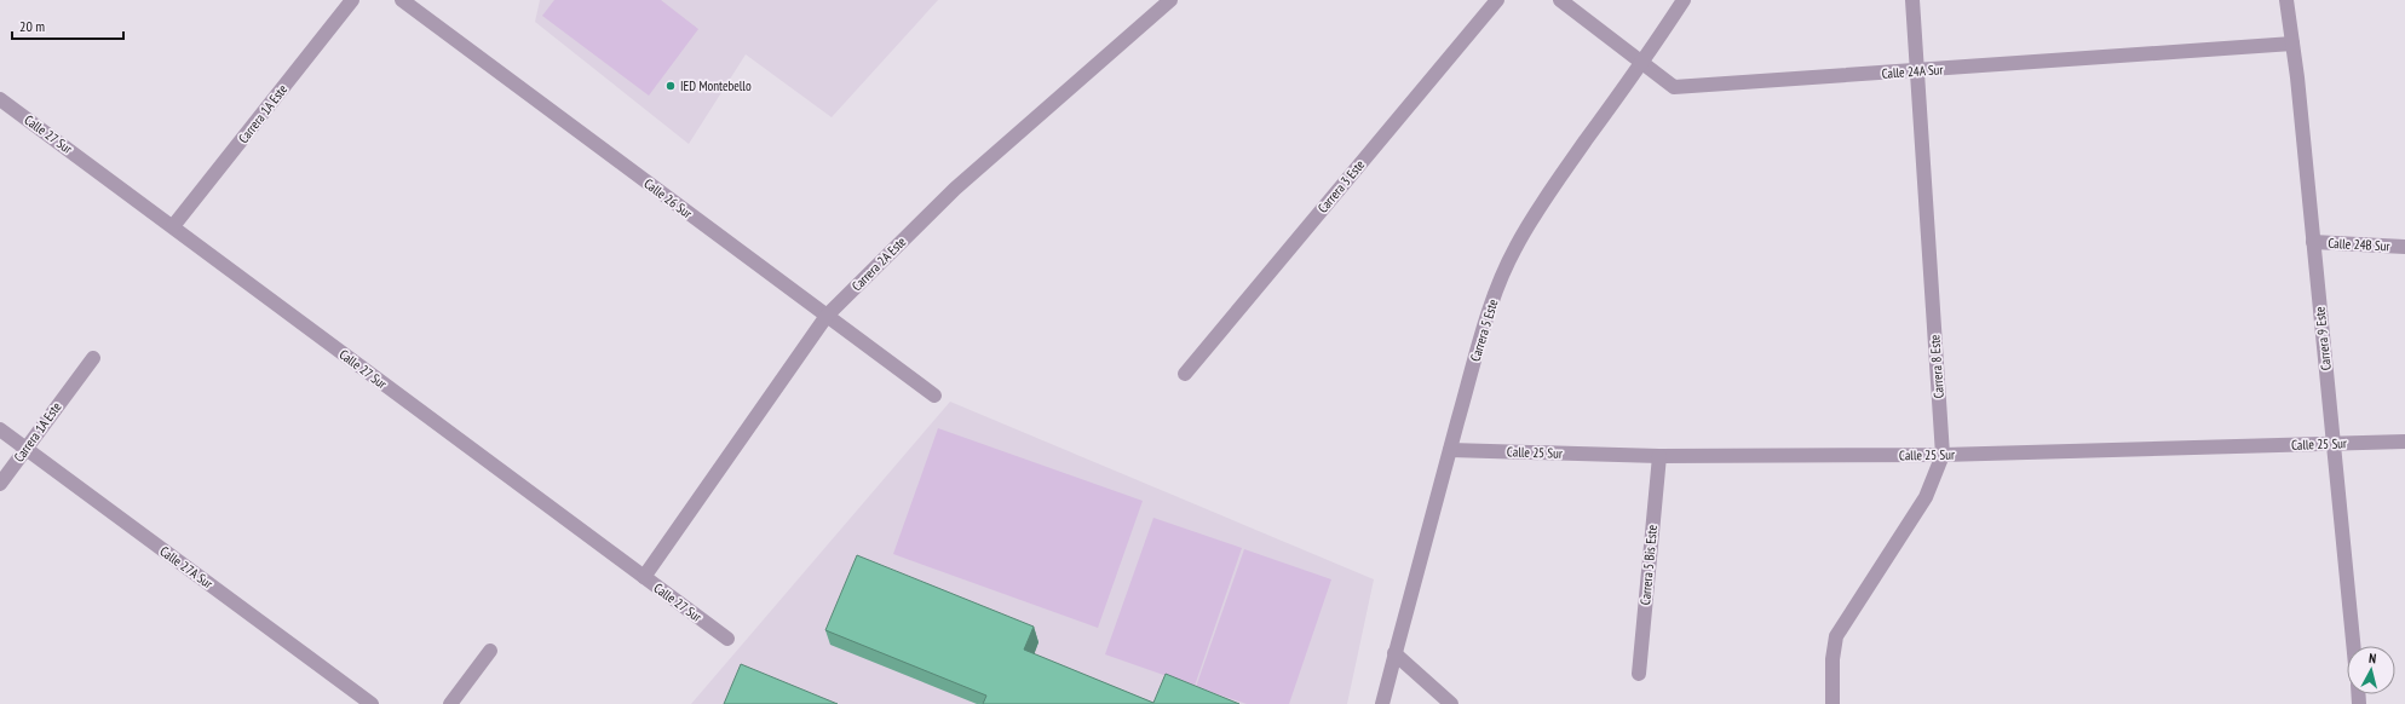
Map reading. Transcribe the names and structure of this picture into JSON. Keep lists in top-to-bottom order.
{
  "streets": {
    "street": [
      "Calle 24A Sur",
      "Carrera 1A Este",
      "Calle 27 Sur",
      "Carrera 3 Este",
      "Calle 26 Sur",
      "Calle 24B Sur",
      "Carrera 2A Este",
      "Carrera 5 Este",
      "Carrera 9 Este",
      "Carrera 8 Este",
      "Calle 25 Sur",
      "Carrera 5 Bis Este",
      "Calle 27A Sur"
    ]
  },
  "crossings": [
    ["Calle 24A Sur", "Carrera 5 Este"],
    ["Calle 24A Sur", "Carrera 9 Este"],
    ["Calle 24A Sur", "Carrera 8 Este"],
    ["Carrera 1A Este", "Calle 27 Sur"],
    ["Carrera 1A Este", "Calle 27A Sur"],
    ["Calle 27 Sur", "Carrera 2A Este"],
    ["Calle 26 Sur", "Carrera 2A Este"],
    ["Calle 24B Sur", "Carrera 9 Este"],
    ["Carrera 5 Este", "Calle 25 Sur"],
    ["Carrera 9 Este", "Calle 25 Sur"],
    ["Carrera 8 Este", "Calle 25 Sur"],
    ["Calle 25 Sur", "Carrera 5 Bis Este"]
  ],
  "places": ["IED Montebello"],
  "scale_bar": "20 m",
  "north": "top"
}
